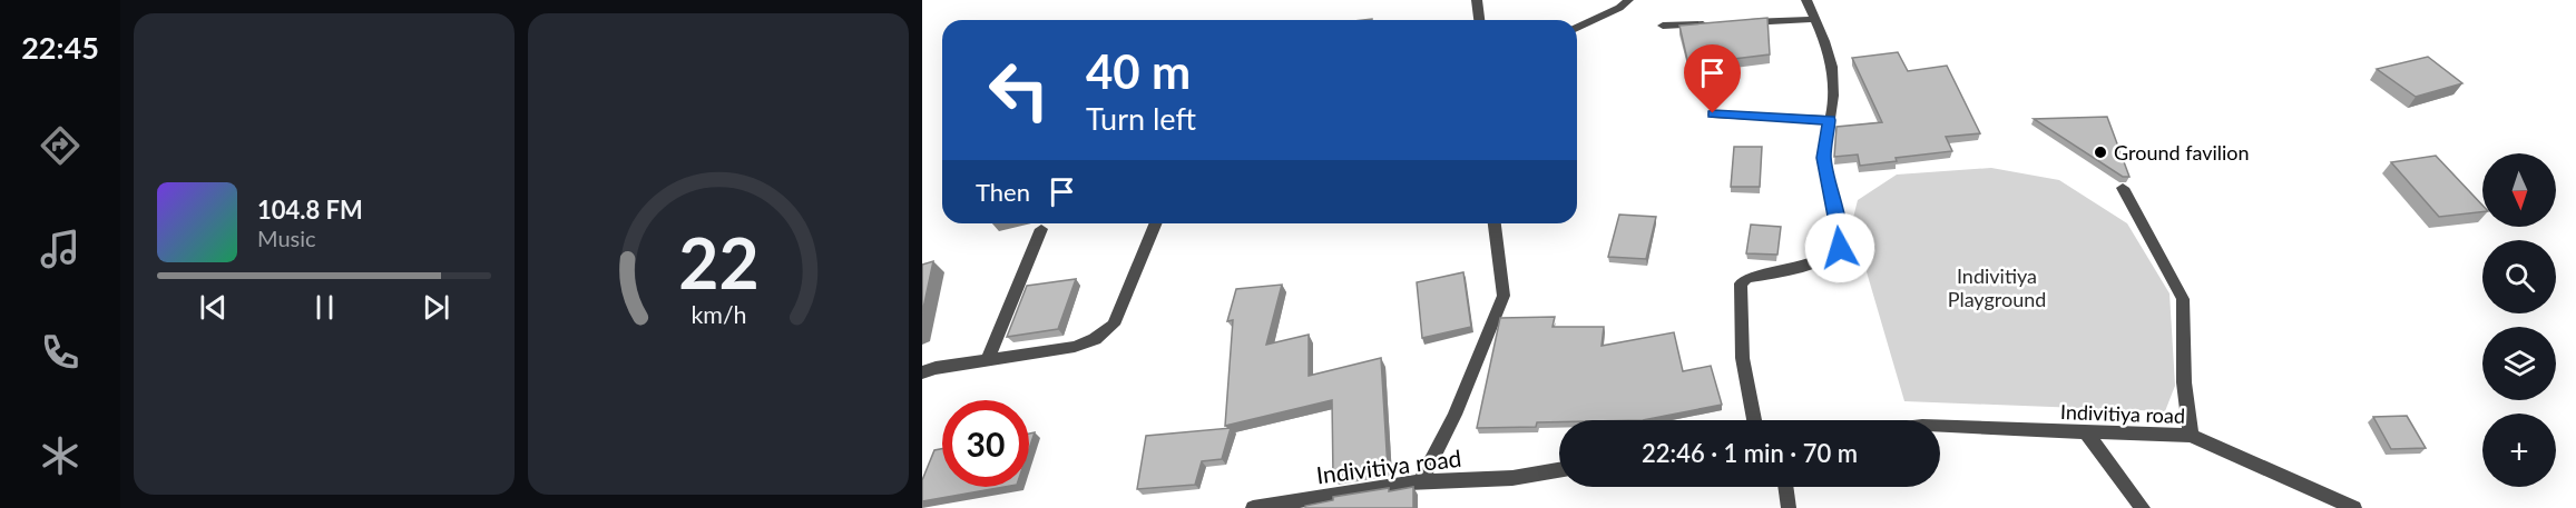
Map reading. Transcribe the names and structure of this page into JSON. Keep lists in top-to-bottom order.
{
  "streets": {
    "street": ["Indivitiya road"]
  },
  "parks": ["Indivitiya Playground"],
  "places": ["Ground favilion"],
  "north": "bottom",
  "page": {
    "tabs": "22:45",
    "turn": ["40 m", "Turn left"],
    "map_buttons": "+",
    "then": "Then",
    "song": ["104.8 FM", "Music"],
    "limit": "30",
    "trip": "22:46 · 1 min · 70 m",
    "gauge": ["22", "km/h"]
  }
}
